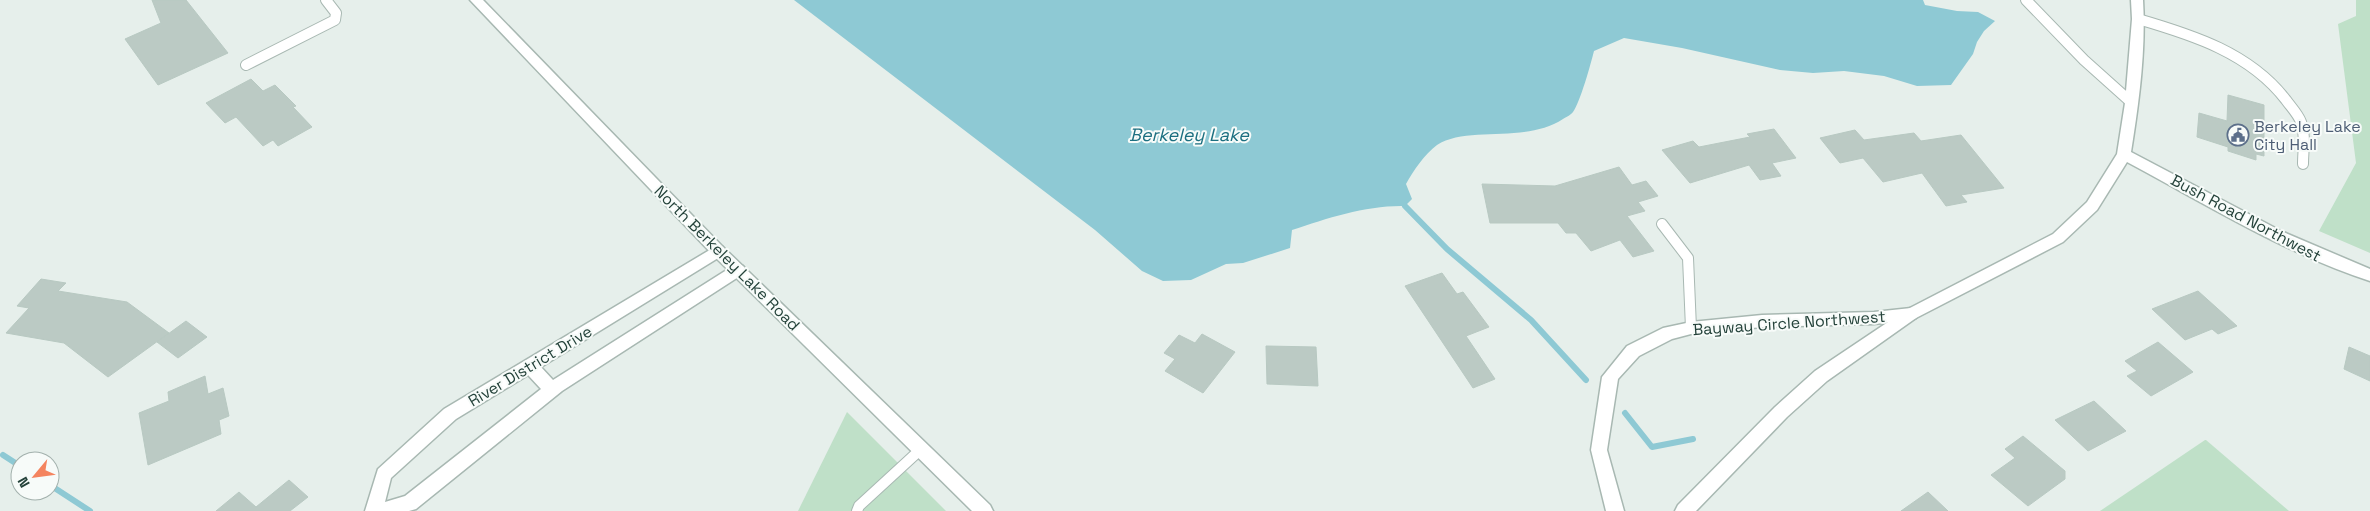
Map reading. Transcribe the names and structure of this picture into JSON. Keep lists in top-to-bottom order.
{
  "streets": {
    "street": [
      "Bush Road Northwest",
      "North Berkeley Lake Road",
      "Bayway Circle Northwest",
      "River District Drive"
    ]
  },
  "crossings": [
    ["North Berkeley Lake Road", "River District Drive"]
  ],
  "water": ["Berkeley Lake"],
  "places": {
    "public building": ["Berkeley Lake City Hall"]
  },
  "north": "bottom left"
}
